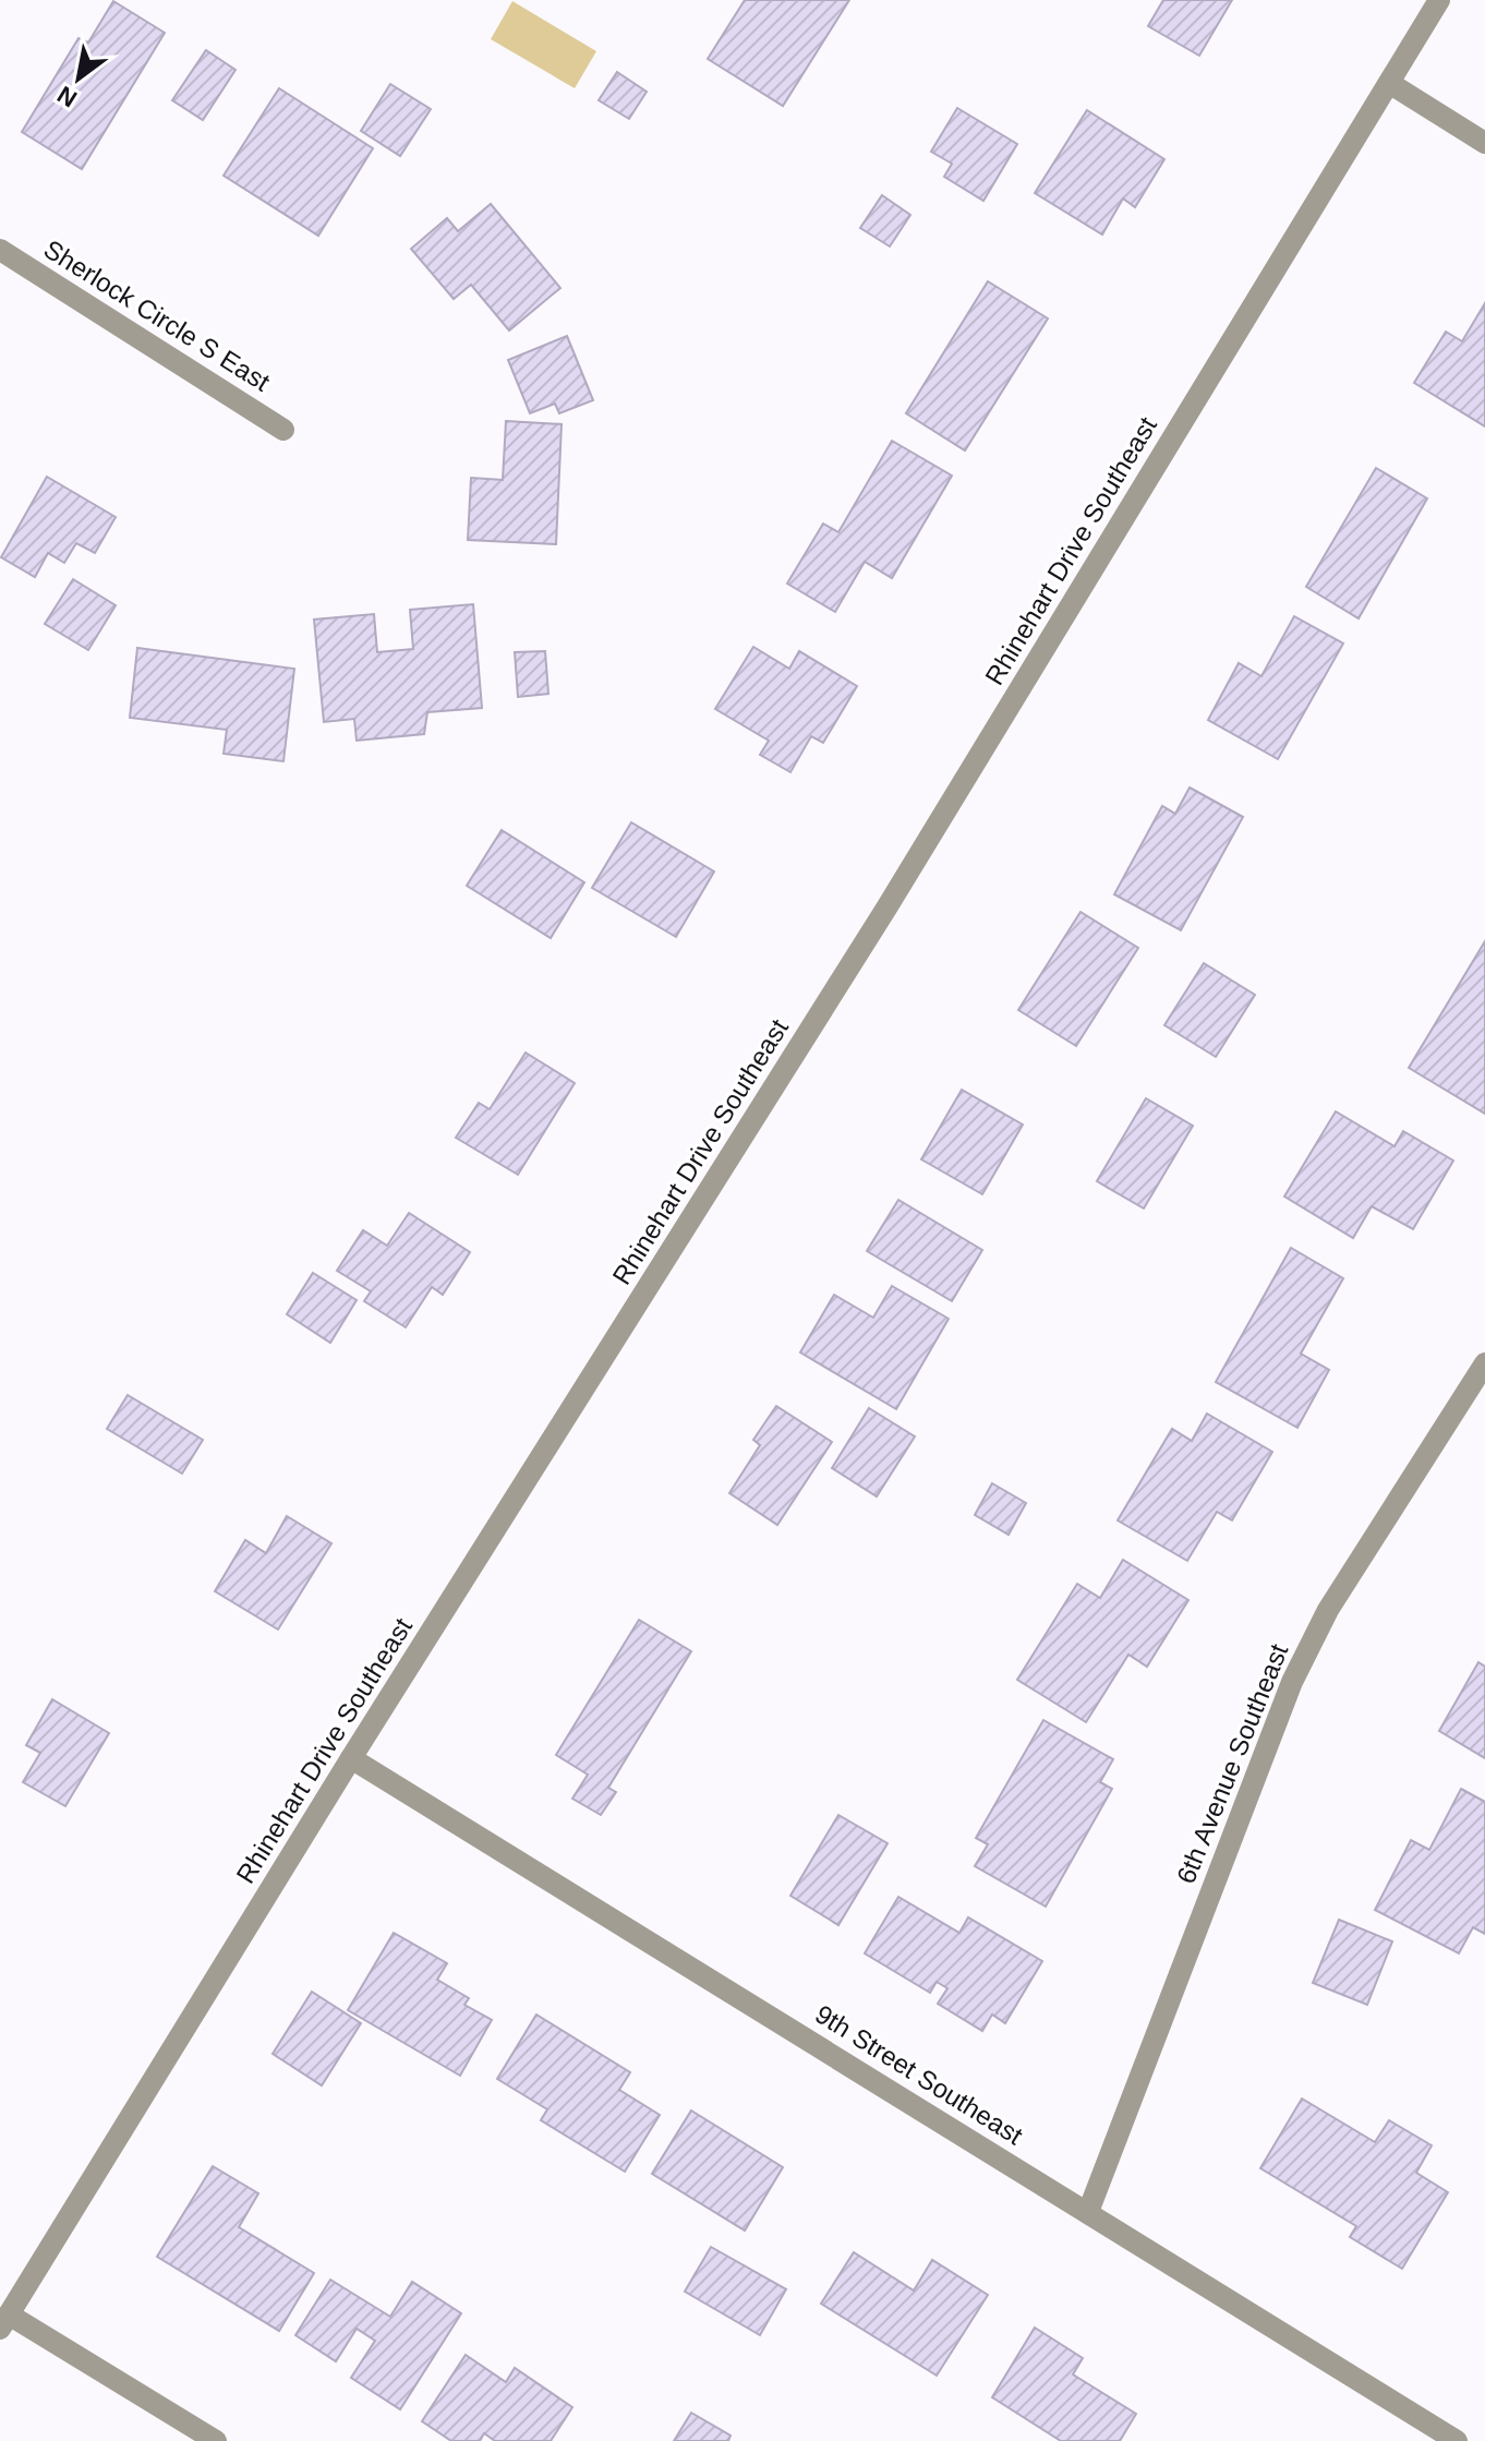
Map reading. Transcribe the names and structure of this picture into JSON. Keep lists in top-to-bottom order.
{
  "streets": {
    "street": [
      "Sherlock Circle S East",
      "Rhinehart Drive Southeast",
      "6th Avenue Southeast",
      "9th Street Southeast"
    ]
  },
  "crossings": [
    ["Rhinehart Drive Southeast", "9th Street Southeast"],
    ["6th Avenue Southeast", "9th Street Southeast"]
  ],
  "north": "bottom left"
}
